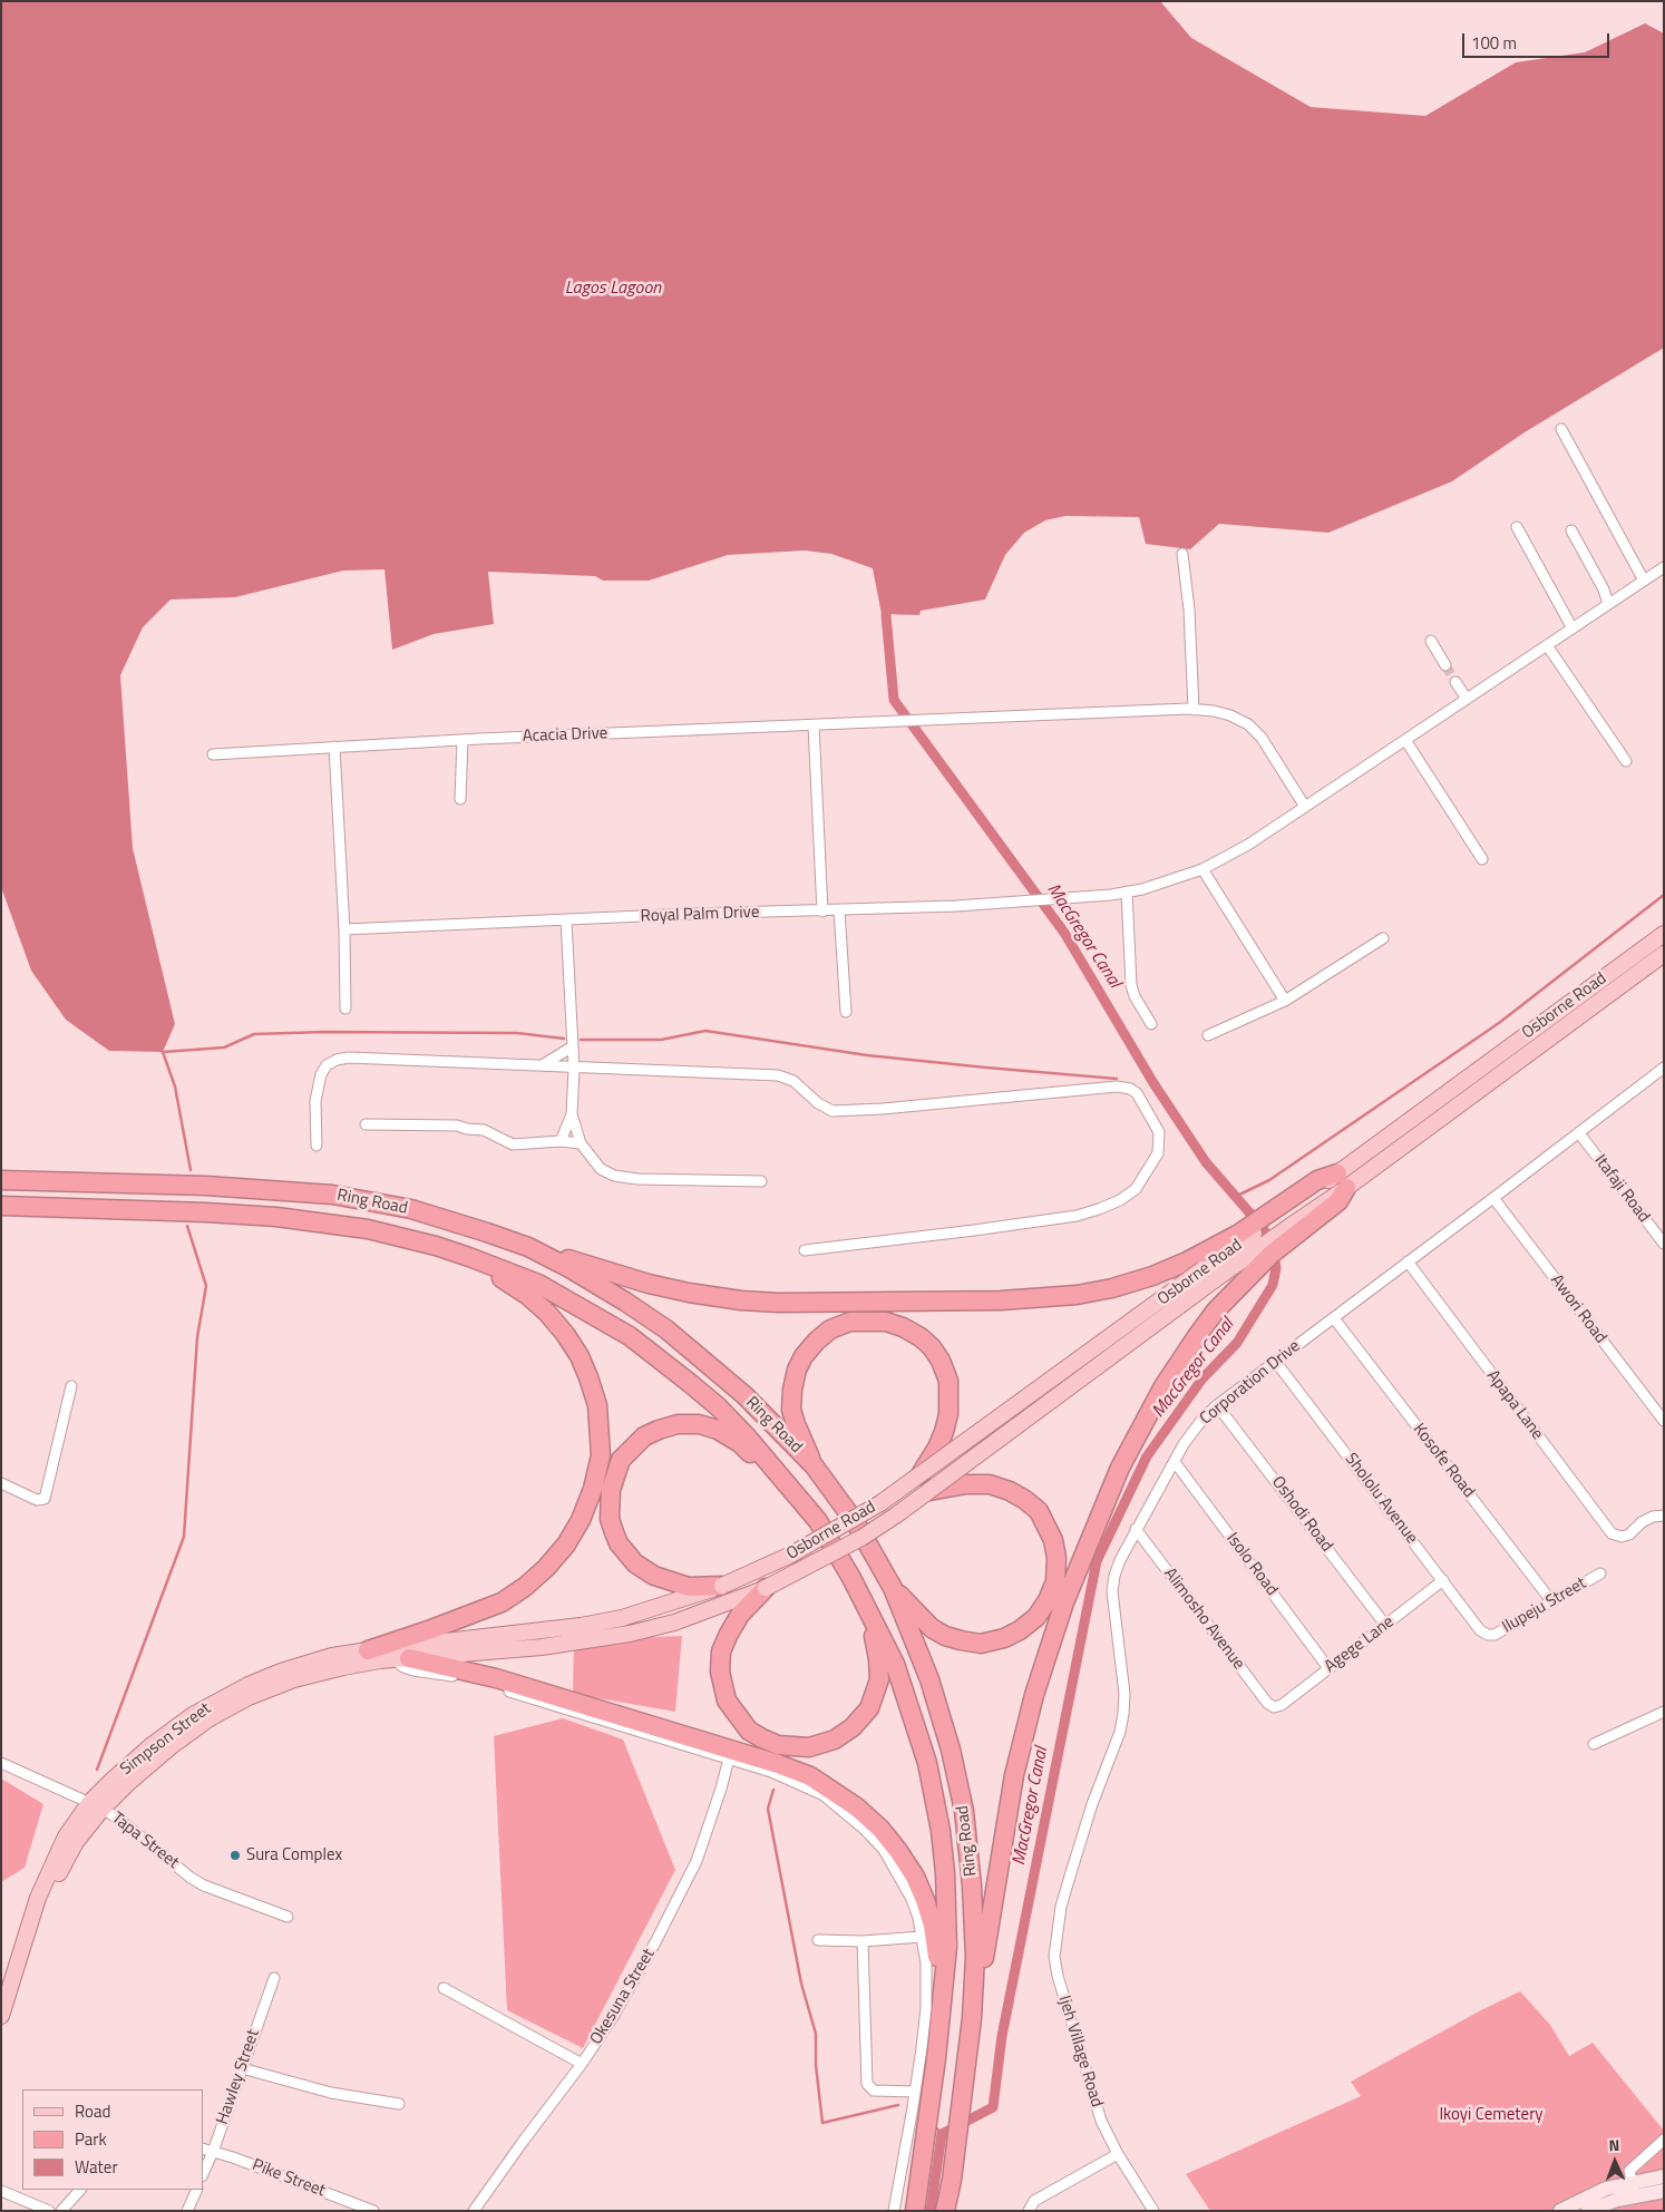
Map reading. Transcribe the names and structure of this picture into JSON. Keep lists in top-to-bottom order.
{
  "streets": {
    "highway": ["Ring Road"],
    "main road": ["Osborne Road", "Simpson Street"],
    "street": [
      "Acacia Drive",
      "Royal Palm Drive",
      "Itafaji Road",
      "Awori Road",
      "Corporation Drive",
      "Apapa Lane",
      "Kosofe Road",
      "Shololu Avenue",
      "Oshodi Road",
      "Isolo Road",
      "Ilupeju Street",
      "Alimosho Avenue",
      "Agege Lane",
      "Tapa Street",
      "Okesuna Street",
      "Ijeh Village Road",
      "Hawley Street",
      "Pike Street"
    ]
  },
  "crossings": [
    ["Acacia Drive", "Royal Palm Drive"],
    ["Osborne Road", "Simpson Street"],
    ["Osborne Road", "Tapa Street"],
    ["Itafaji Road", "Corporation Drive"],
    ["Awori Road", "Corporation Drive"],
    ["Corporation Drive", "Apapa Lane"],
    ["Corporation Drive", "Kosofe Road"],
    ["Corporation Drive", "Shololu Avenue"],
    ["Corporation Drive", "Oshodi Road"],
    ["Corporation Drive", "Isolo Road"],
    ["Corporation Drive", "Alimosho Avenue"],
    ["Corporation Drive", "Ijeh Village Road"],
    ["Kosofe Road", "Ilupeju Street"],
    ["Shololu Avenue", "Ilupeju Street"],
    ["Shololu Avenue", "Agege Lane"],
    ["Oshodi Road", "Agege Lane"],
    ["Isolo Road", "Agege Lane"],
    ["Alimosho Avenue", "Agege Lane"],
    ["Simpson Street", "Tapa Street"],
    ["Hawley Street", "Pike Street"]
  ],
  "water": ["Lagos Lagoon", "MacGregor Canal"],
  "parks": ["Ikoyi Cemetery"],
  "places": ["Sura Complex"],
  "legend": ["Road", "Park", "Water"],
  "scale_bar": "100 m",
  "north": "top"
}
